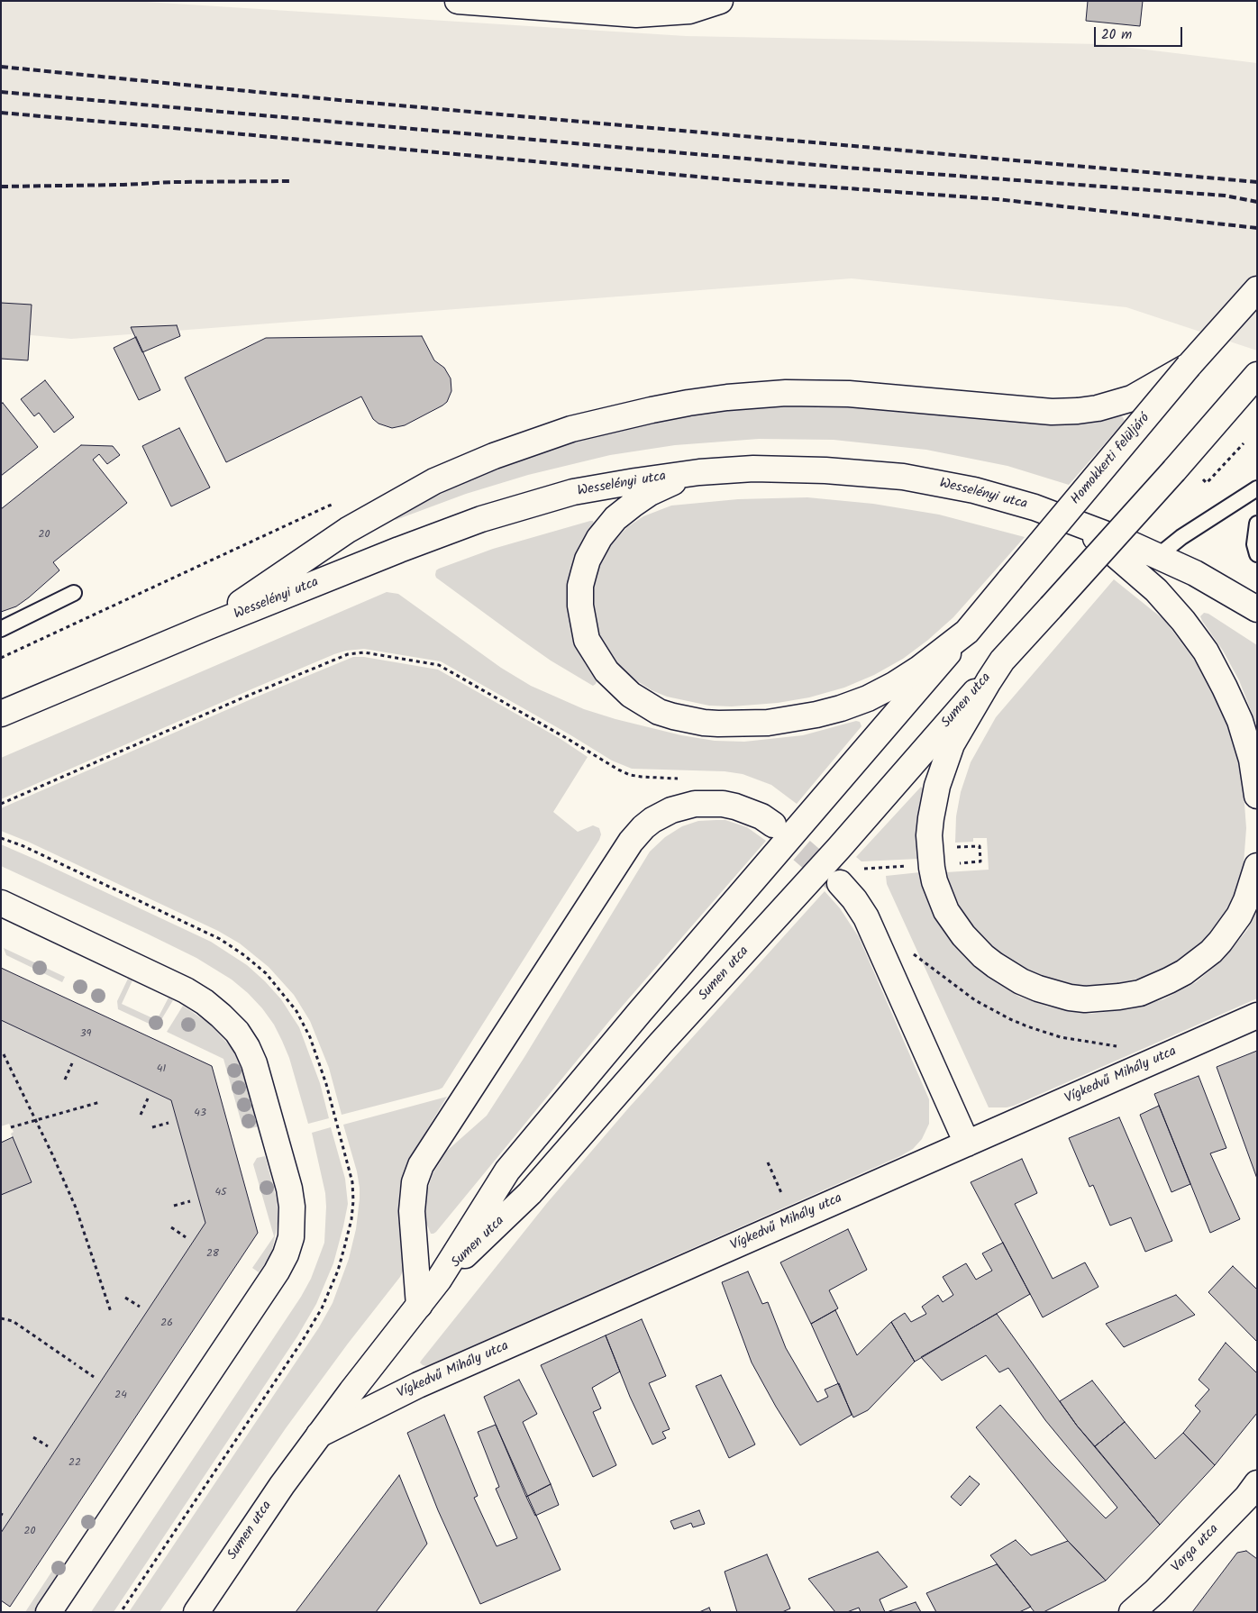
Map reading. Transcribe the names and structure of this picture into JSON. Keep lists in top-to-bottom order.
{
  "streets": {
    "street": [
      "Homokkerti felüljáró",
      "Wesselényi utca",
      "Sumen utca",
      "Vígkedvű Mihály utca",
      "Varga utca"
    ]
  },
  "crossings": [
    ["Homokkerti felüljáró", "Sumen utca"],
    ["Sumen utca", "Vígkedvű Mihály utca"]
  ],
  "house_numbers": [
    "20",
    "39",
    "41",
    "43",
    "45",
    "28",
    "26",
    "24",
    "22",
    "20"
  ],
  "scale_bar": "20 m"
}
